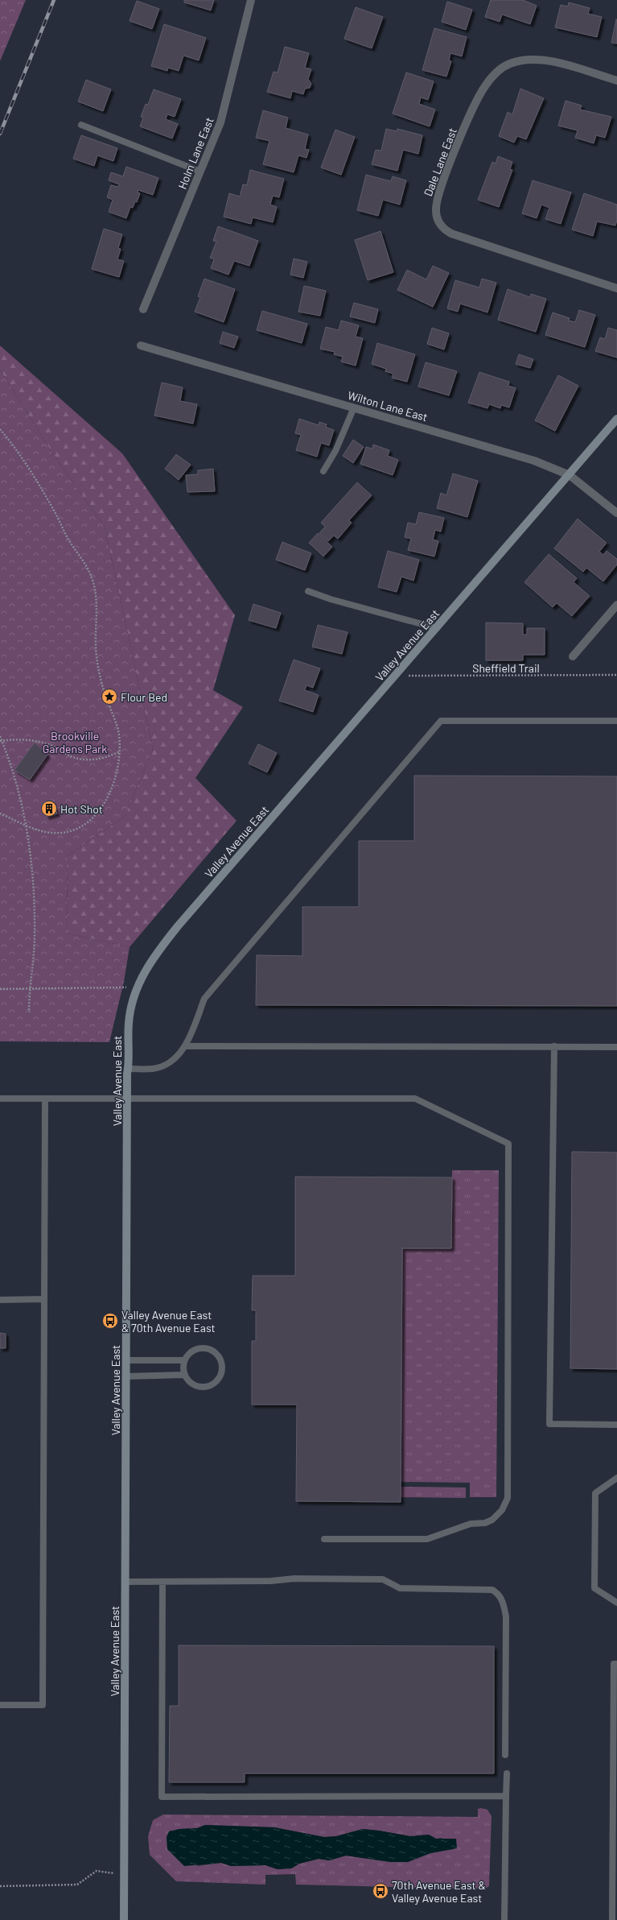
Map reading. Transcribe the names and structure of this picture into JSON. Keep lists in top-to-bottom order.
{
  "streets": {
    "main road": ["Valley Avenue East"],
    "street": ["Holm Lane East", "Dale Lane East", "Wilton Lane East"],
    "path": ["Sheffield Trail"]
  },
  "crossings": [
    ["Wilton Lane East", "Valley Avenue East"],
    ["Valley Avenue East", "Sheffield Trail"]
  ],
  "parks": ["Brookville Gardens Park"],
  "places": {
    "place": ["Flour Bed"],
    "building": ["Hot Shot"],
    "bus stop": ["Valley Avenue East & 70th Avenue East", "70th Avenue East & Valley Avenue East"]
  }
}
